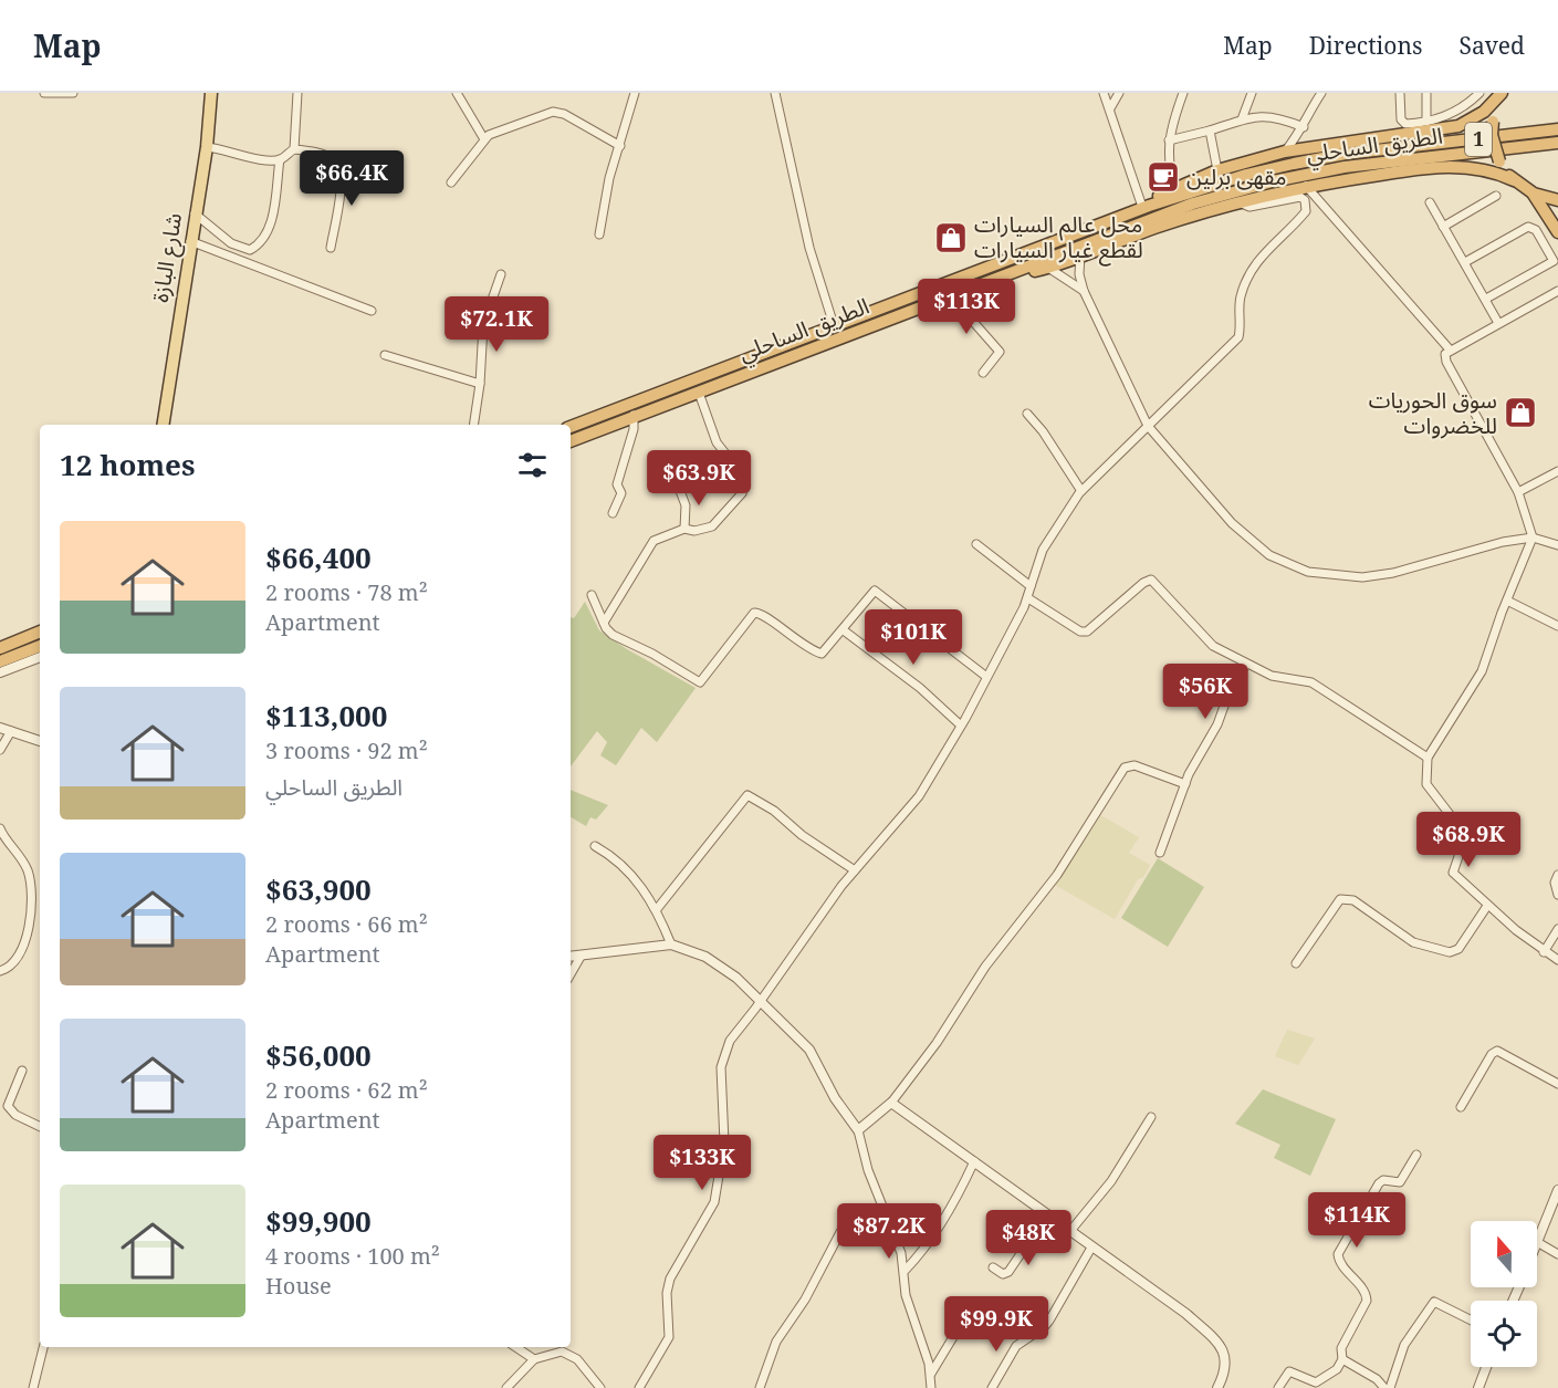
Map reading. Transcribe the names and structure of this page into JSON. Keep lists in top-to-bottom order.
{
  "streets": {
    "highway": ["1", "الطريق الساحلي"],
    "main road": ["شارع البازة"]
  },
  "places": {
    "cafe": ["مقهى برلين"],
    "shop": ["محل عالم السيارات لقطع غيار السيارات", "سوق الحوريات للخضروات"]
  },
  "north": "top",
  "page": {
    "header": "Map",
    "nav": ["Map", "Directions", "Saved"],
    "price": [
      "$66.4K",
      "$113K",
      "$72.1K",
      "$63.9K",
      "$101K",
      "$56K",
      "$68.9K",
      "$133K",
      "$114K",
      "$87.2K",
      "$48K",
      "$99.9K"
    ],
    "heading": "12 homes",
    "list": [
      {
        "name": "$66,400",
        "note": "2 rooms · 78 m² · Apartment"
      },
      {
        "name": "$113,000",
        "note": "3 rooms · 92 m² · الطريق الساحلي"
      },
      {
        "name": "$63,900",
        "note": "2 rooms · 66 m² · Apartment"
      },
      {
        "name": "$56,000",
        "note": "2 rooms · 62 m² · Apartment"
      },
      {
        "name": "$99,900",
        "note": "4 rooms · 100 m² · House"
      }
    ]
  }
}
